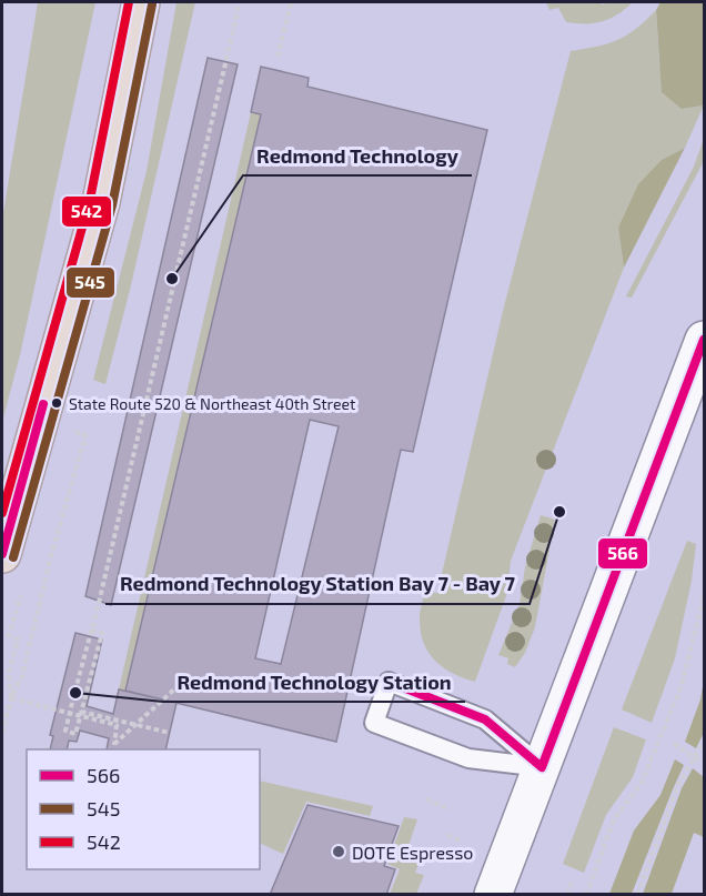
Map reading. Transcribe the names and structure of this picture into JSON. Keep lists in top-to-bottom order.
{
  "places": [
    "Redmond Technology",
    "State Route 520 & Northeast 40th Street",
    "Redmond Technology Station Bay 7 - Bay 7",
    "Redmond Technology Station",
    "DOTE Espresso"
  ],
  "lines": ["transit line 542", "transit line 545", "transit line 566"],
  "legend": ["566", "545", "542"]
}
